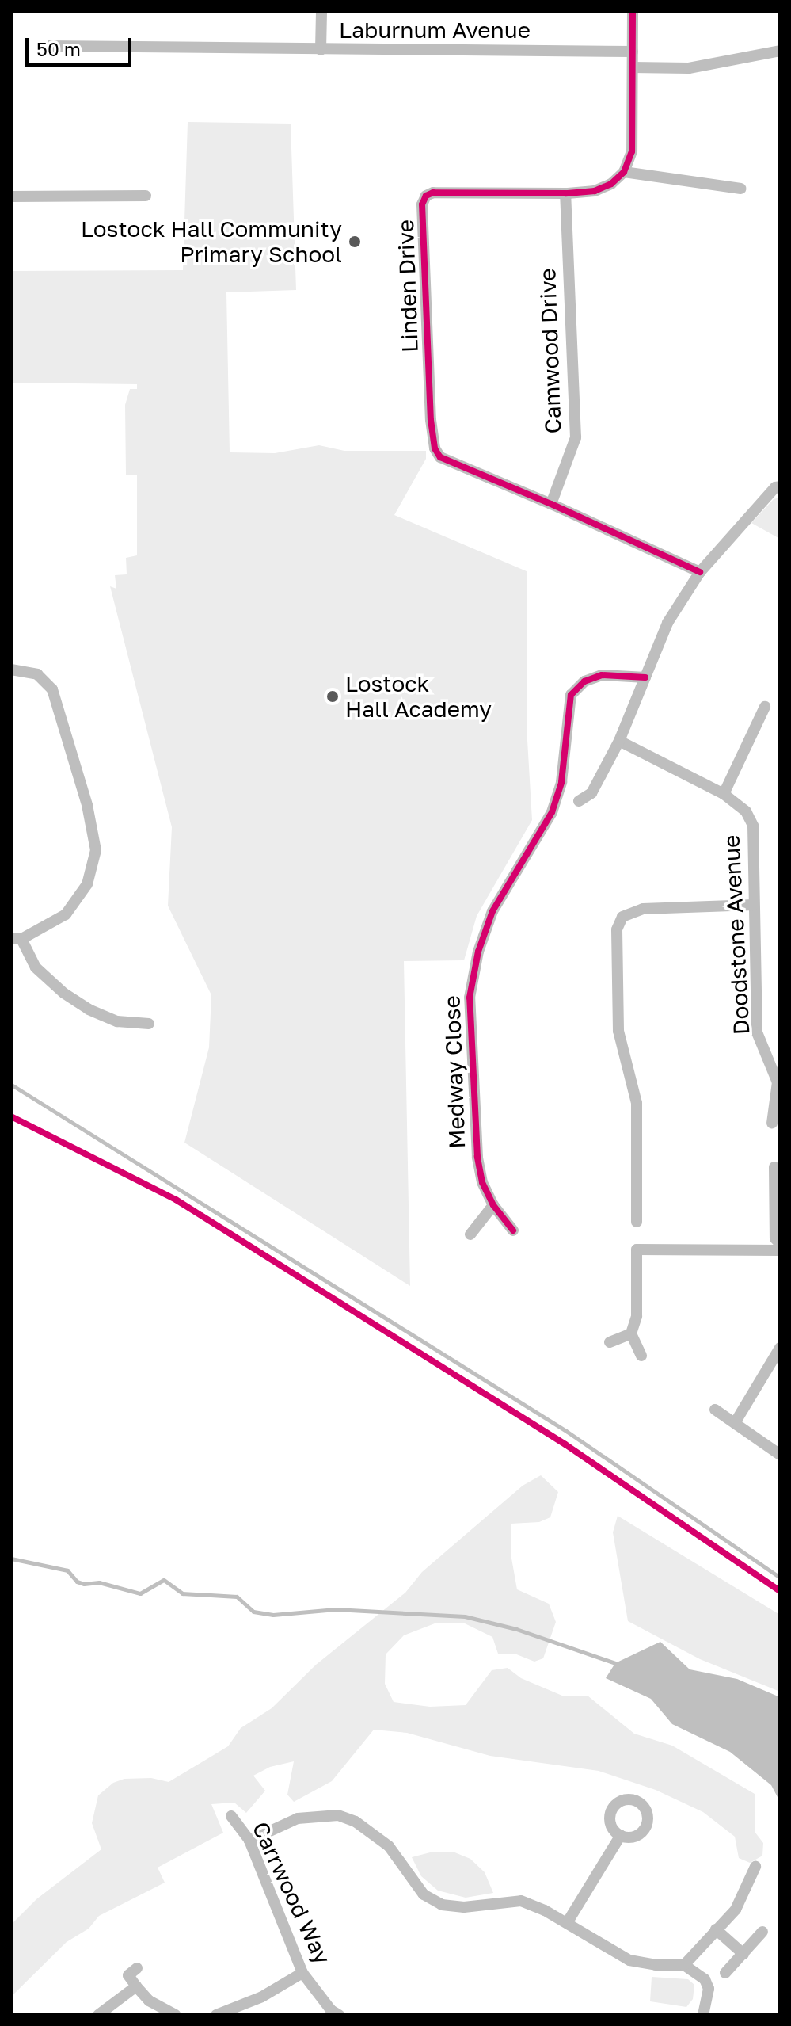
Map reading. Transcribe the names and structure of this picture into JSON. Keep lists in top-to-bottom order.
{
  "streets": {
    "street": [
      "Laburnum Avenue",
      "Linden Drive",
      "Camwood Drive",
      "Doodstone Avenue",
      "Medway Close",
      "Carrwood Way"
    ]
  },
  "crossings": [
    ["Linden Drive", "Camwood Drive"]
  ],
  "places": ["Lostock Hall Community Primary School", "Lostock Hall Academy"],
  "scale_bar": "50 m"
}
